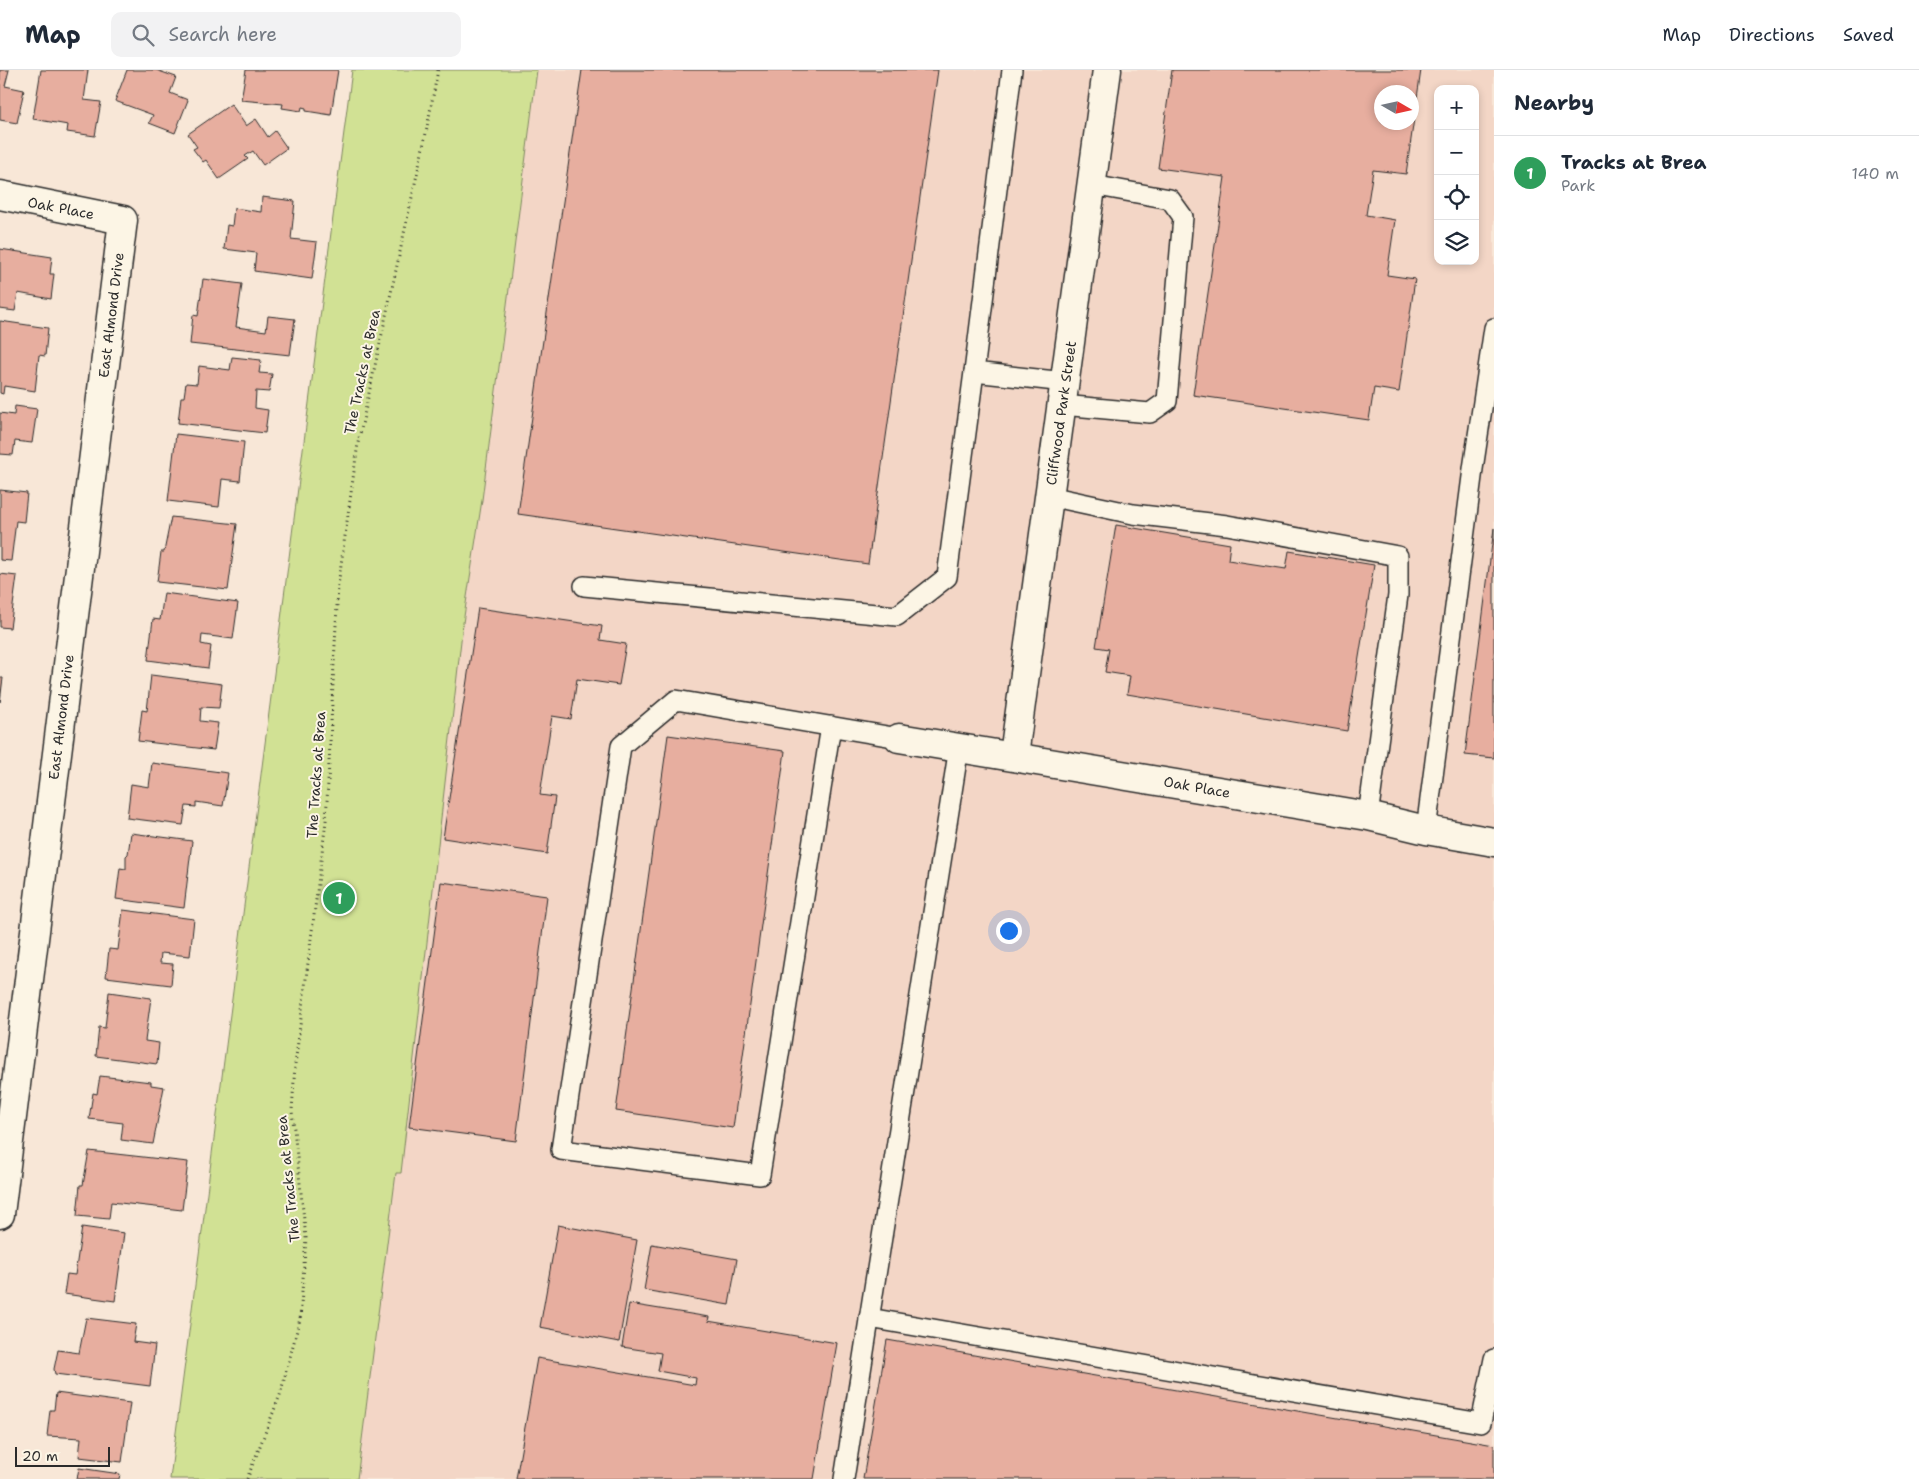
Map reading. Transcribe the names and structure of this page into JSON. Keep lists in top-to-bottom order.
{
  "streets": {
    "street": ["Oak Place", "East Almond Drive", "Cliffwood Park Street"],
    "path": ["The Tracks at Brea"]
  },
  "crossings": [
    ["Oak Place", "East Almond Drive"],
    ["Oak Place", "Cliffwood Park Street"]
  ],
  "scale_bar": "20 m",
  "north": "right",
  "page": {
    "header": "Map",
    "search": "Search here",
    "nav": ["Map", "Directions", "Saved"],
    "heading": "Nearby",
    "map_buttons": ["+", "−"],
    "list": [
      {
        "mark": "1",
        "name": "Tracks at Brea",
        "note": "Park",
        "value": "140 m"
      }
    ],
    "pins": "1",
    "scale": "20 m"
  }
}
